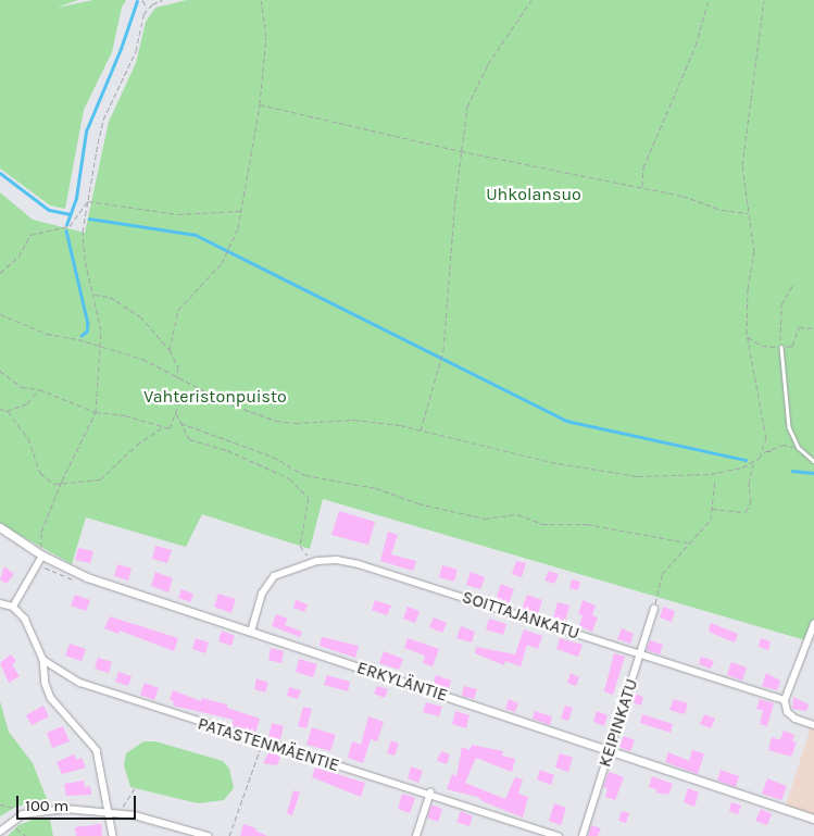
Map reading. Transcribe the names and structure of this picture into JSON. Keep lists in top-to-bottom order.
{
  "streets": {
    "street": [
      "SOITTAJANKATU",
      "ERKYLÄNTIE",
      "KEIPINKATU",
      "PATASTENMÄENTIE"
    ]
  },
  "crossings": [
    ["SOITTAJANKATU", "ERKYLÄNTIE"],
    ["SOITTAJANKATU", "KEIPINKATU"],
    ["ERKYLÄNTIE", "KEIPINKATU"]
  ],
  "parks": ["Uhkolansuo", "Vahteristonpuisto"],
  "scale_bar": "100 m"
}
